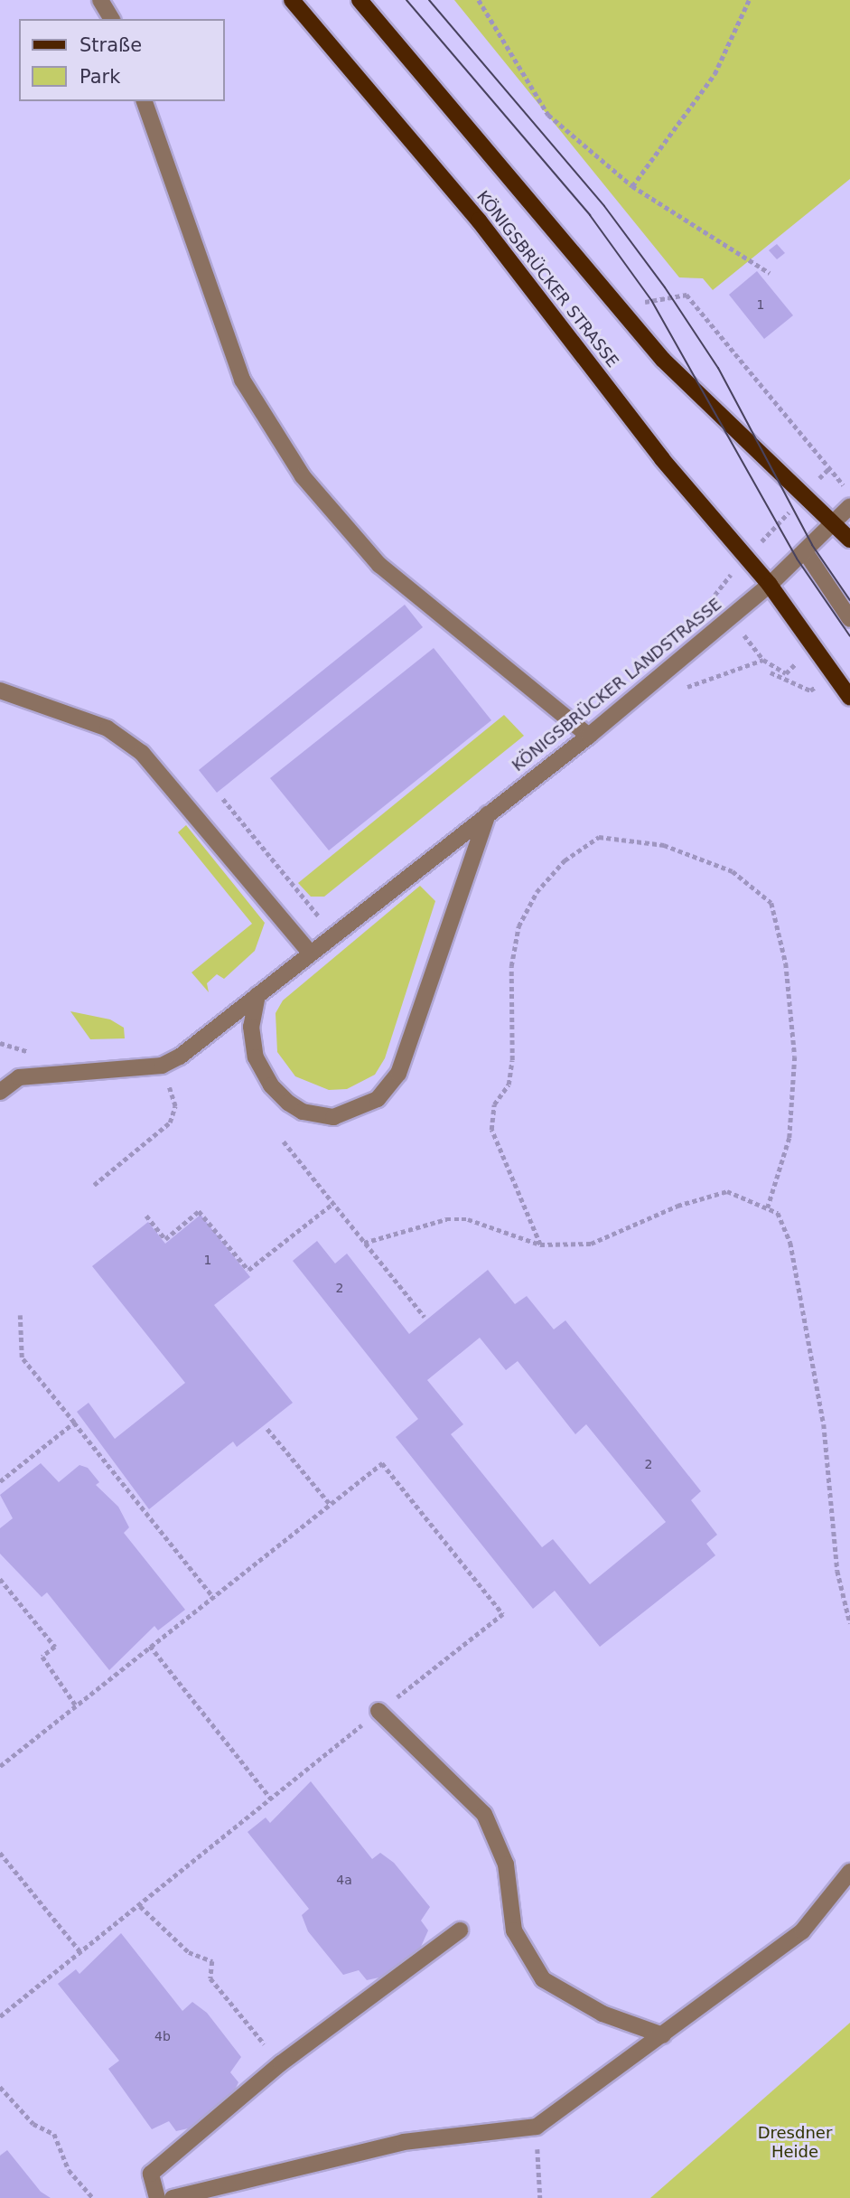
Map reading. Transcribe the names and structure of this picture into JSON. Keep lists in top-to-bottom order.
{
  "streets": {
    "main road": ["KÖNIGSBRÜCKER STRASSE"],
    "street": ["KÖNIGSBRÜCKER LANDSTRASSE"]
  },
  "crossings": [
    ["KÖNIGSBRÜCKER STRASSE", "KÖNIGSBRÜCKER LANDSTRASSE"]
  ],
  "parks": ["Dresdner Heide"],
  "house_numbers": [
    "1",
    "1",
    "2",
    "2",
    "4a",
    "4b"
  ],
  "legend": ["Straße", "Park"]
}
